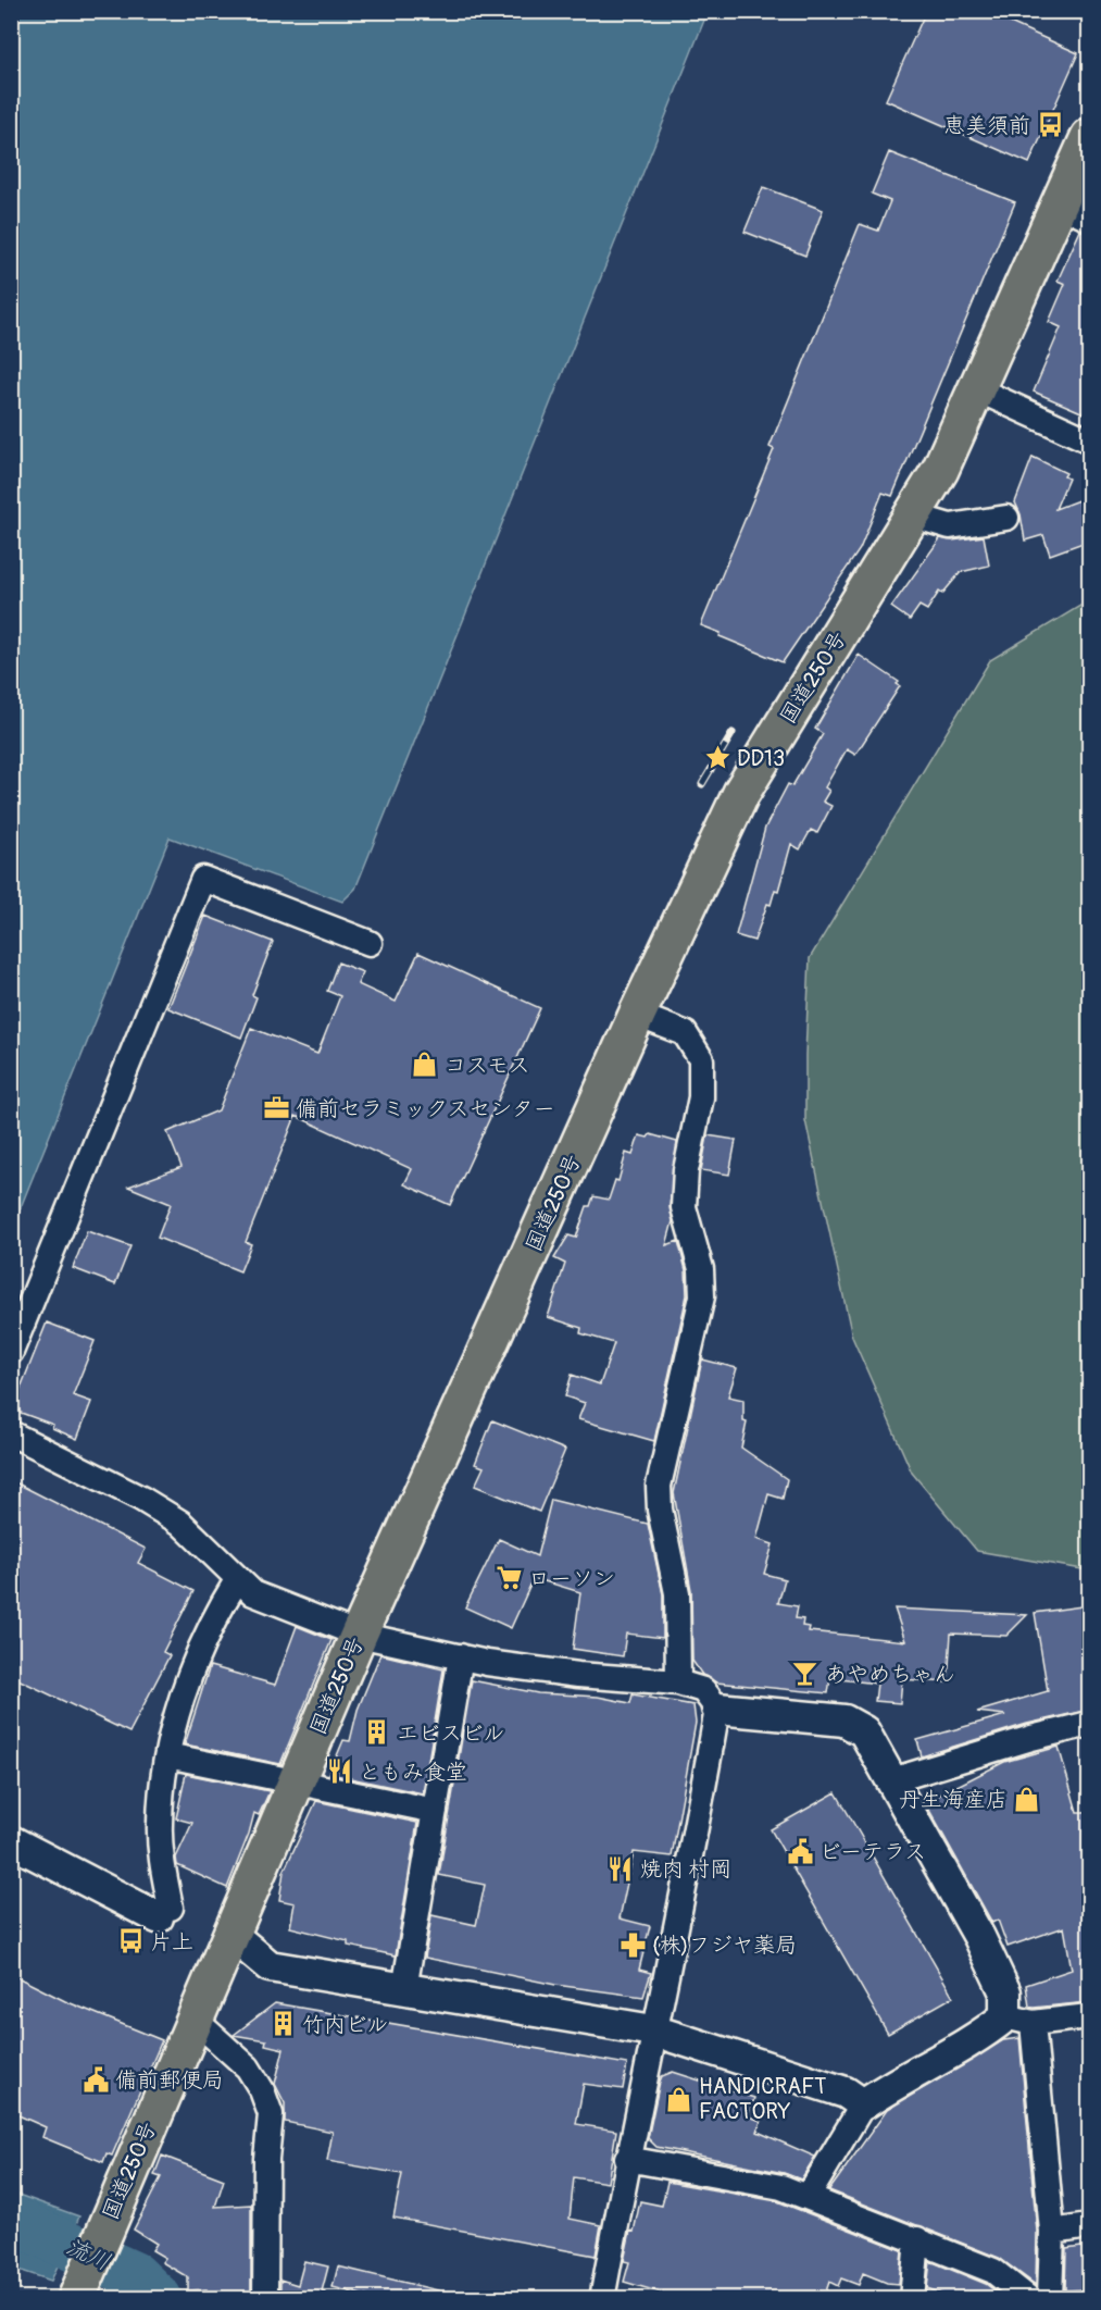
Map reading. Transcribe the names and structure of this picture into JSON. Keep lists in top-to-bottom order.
{
  "streets": {
    "highway": ["国道250号"]
  },
  "water": ["流川"],
  "places": {
    "bus stop": ["恵美須前", "片上"],
    "place": ["DD13"],
    "shop": ["コスモス", "丹生海産店", "HANDICRAFT FACTORY"],
    "office": ["備前セラミックスセンター"],
    "supermarket": ["ローソン"],
    "bar": ["あやめちゃん"],
    "building": ["エビスビル", "竹内ビル"],
    "restaurant": ["ともみ食堂", "焼肉 村岡"],
    "public building": ["ビーテラス", "備前郵便局"],
    "pharmacy": ["(株)フジヤ薬局"]
  }
}
